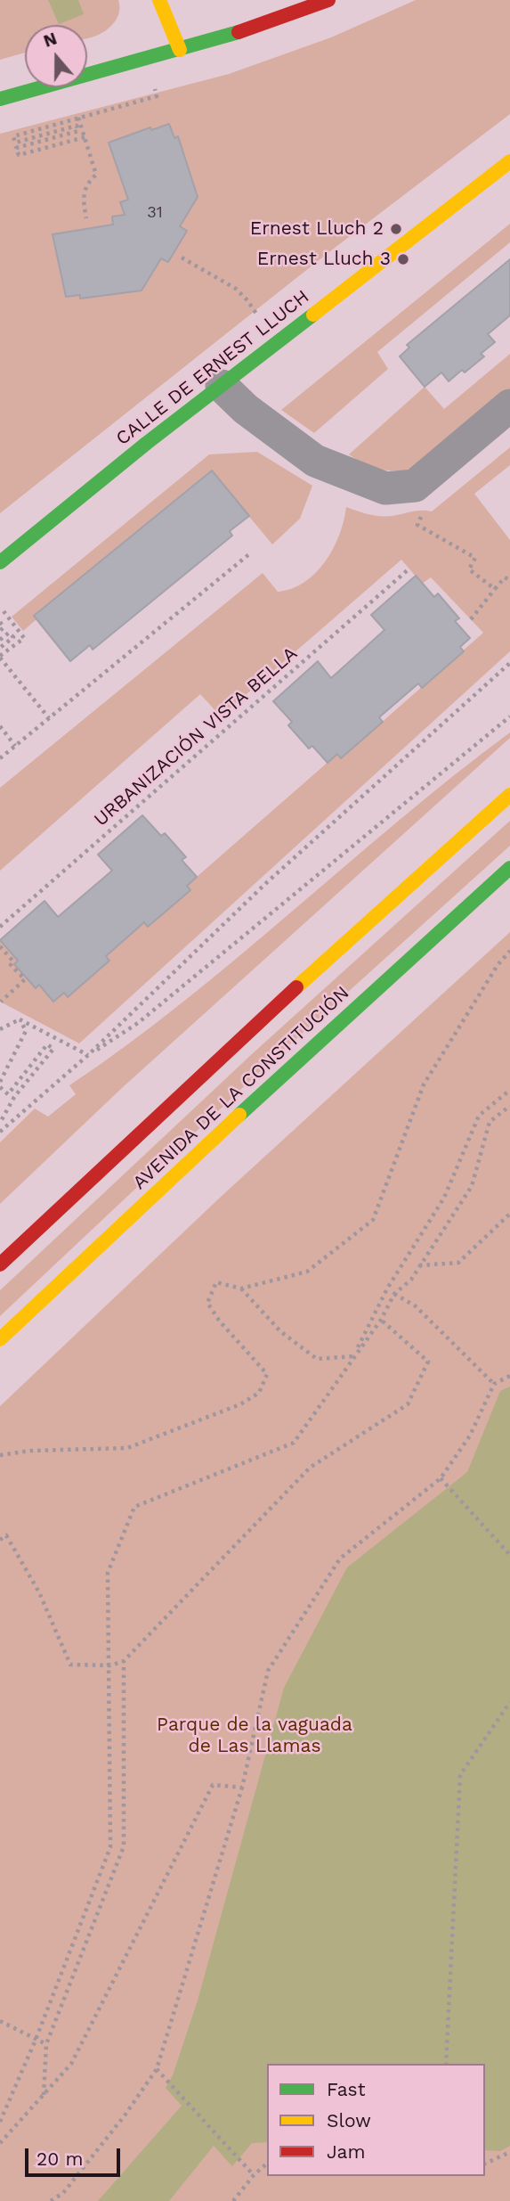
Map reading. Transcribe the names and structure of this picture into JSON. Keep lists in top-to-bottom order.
{
  "streets": {
    "main road": ["CALLE DE ERNEST LLUCH", "AVENIDA DE LA CONSTITUCIÓN"],
    "path": ["URBANIZACIÓN VISTA BELLA"]
  },
  "parks": ["Parque de la vaguada de Las Llamas"],
  "places": ["Ernest Lluch 2", "Ernest Lluch 3"],
  "house_numbers": ["31"],
  "legend": ["Fast", "Slow", "Jam"],
  "scale_bar": "20 m",
  "north": "top"
}
